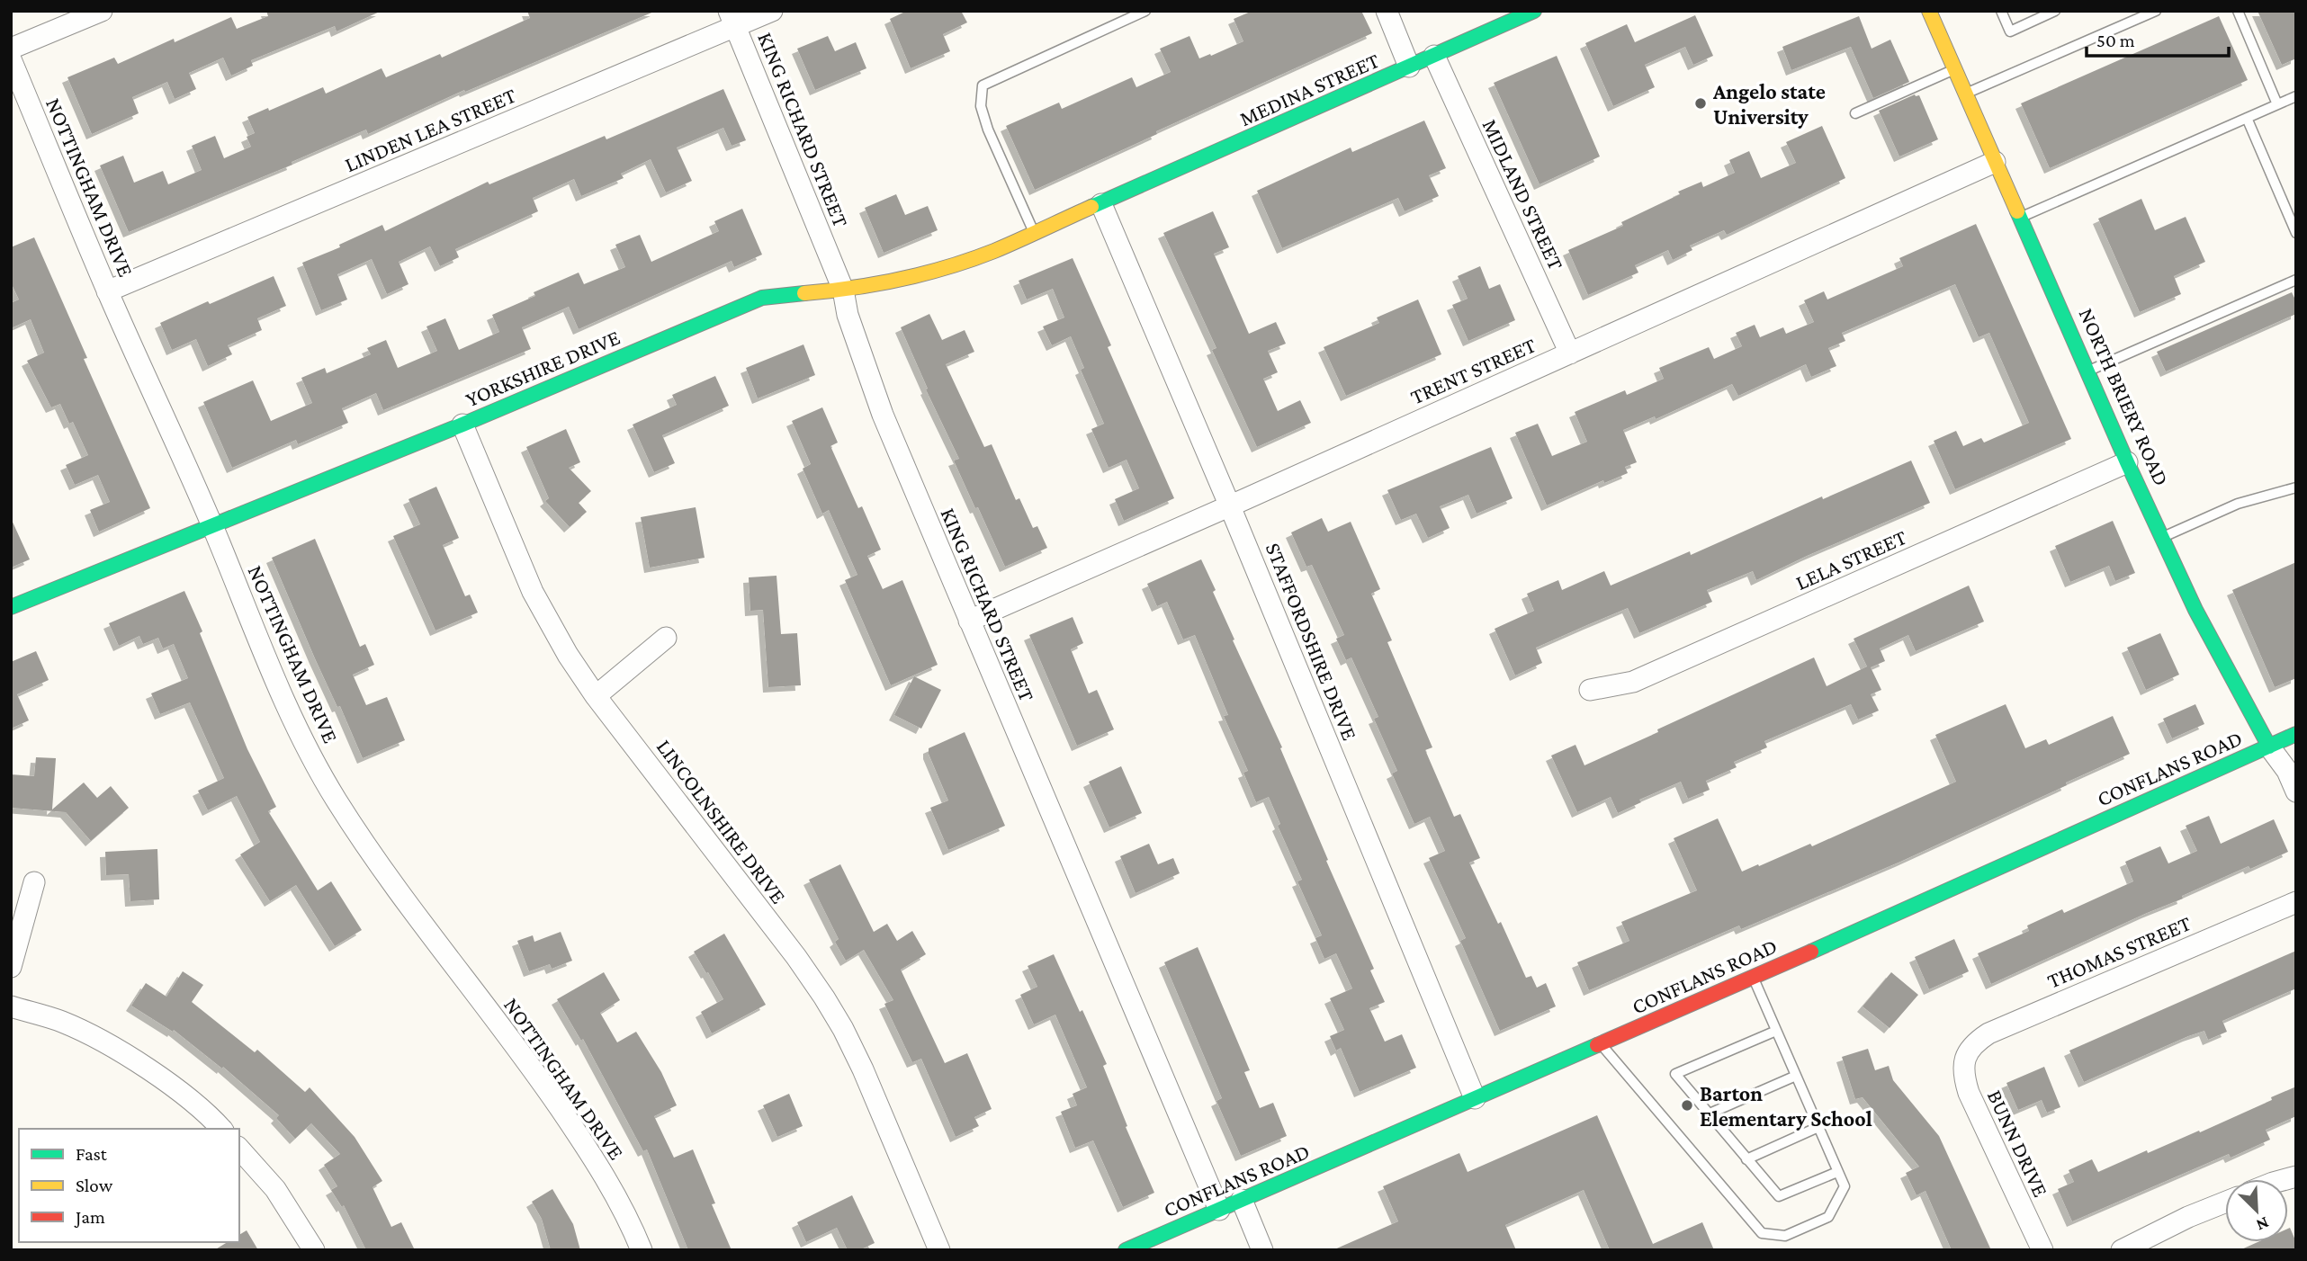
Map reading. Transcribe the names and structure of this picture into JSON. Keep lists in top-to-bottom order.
{
  "streets": {
    "street": [
      "MEDINA STREET",
      "LINDEN LEA STREET",
      "KING RICHARD STREET",
      "NOTTINGHAM DRIVE",
      "MIDLAND STREET",
      "YORKSHIRE DRIVE",
      "TRENT STREET",
      "NORTH BRIERY ROAD",
      "LELA STREET",
      "STAFFORDSHIRE DRIVE",
      "CONFLANS ROAD",
      "LINCOLNSHIRE DRIVE",
      "THOMAS STREET",
      "BUNN DRIVE"
    ]
  },
  "crossings": [
    ["MEDINA STREET", "MIDLAND STREET"],
    ["MEDINA STREET", "YORKSHIRE DRIVE"],
    ["MEDINA STREET", "STAFFORDSHIRE DRIVE"],
    ["LINDEN LEA STREET", "KING RICHARD STREET"],
    ["LINDEN LEA STREET", "NOTTINGHAM DRIVE"],
    ["KING RICHARD STREET", "YORKSHIRE DRIVE"],
    ["KING RICHARD STREET", "TRENT STREET"],
    ["KING RICHARD STREET", "CONFLANS ROAD"],
    ["NOTTINGHAM DRIVE", "YORKSHIRE DRIVE"],
    ["MIDLAND STREET", "TRENT STREET"],
    ["YORKSHIRE DRIVE", "STAFFORDSHIRE DRIVE"],
    ["YORKSHIRE DRIVE", "LINCOLNSHIRE DRIVE"],
    ["TRENT STREET", "NORTH BRIERY ROAD"],
    ["TRENT STREET", "STAFFORDSHIRE DRIVE"],
    ["NORTH BRIERY ROAD", "LELA STREET"],
    ["NORTH BRIERY ROAD", "CONFLANS ROAD"],
    ["STAFFORDSHIRE DRIVE", "CONFLANS ROAD"],
    ["THOMAS STREET", "BUNN DRIVE"]
  ],
  "places": ["Angelo state University", "Barton Elementary School"],
  "legend": ["Fast", "Slow", "Jam"],
  "scale_bar": "50 m",
  "north": "bottom right"
}
